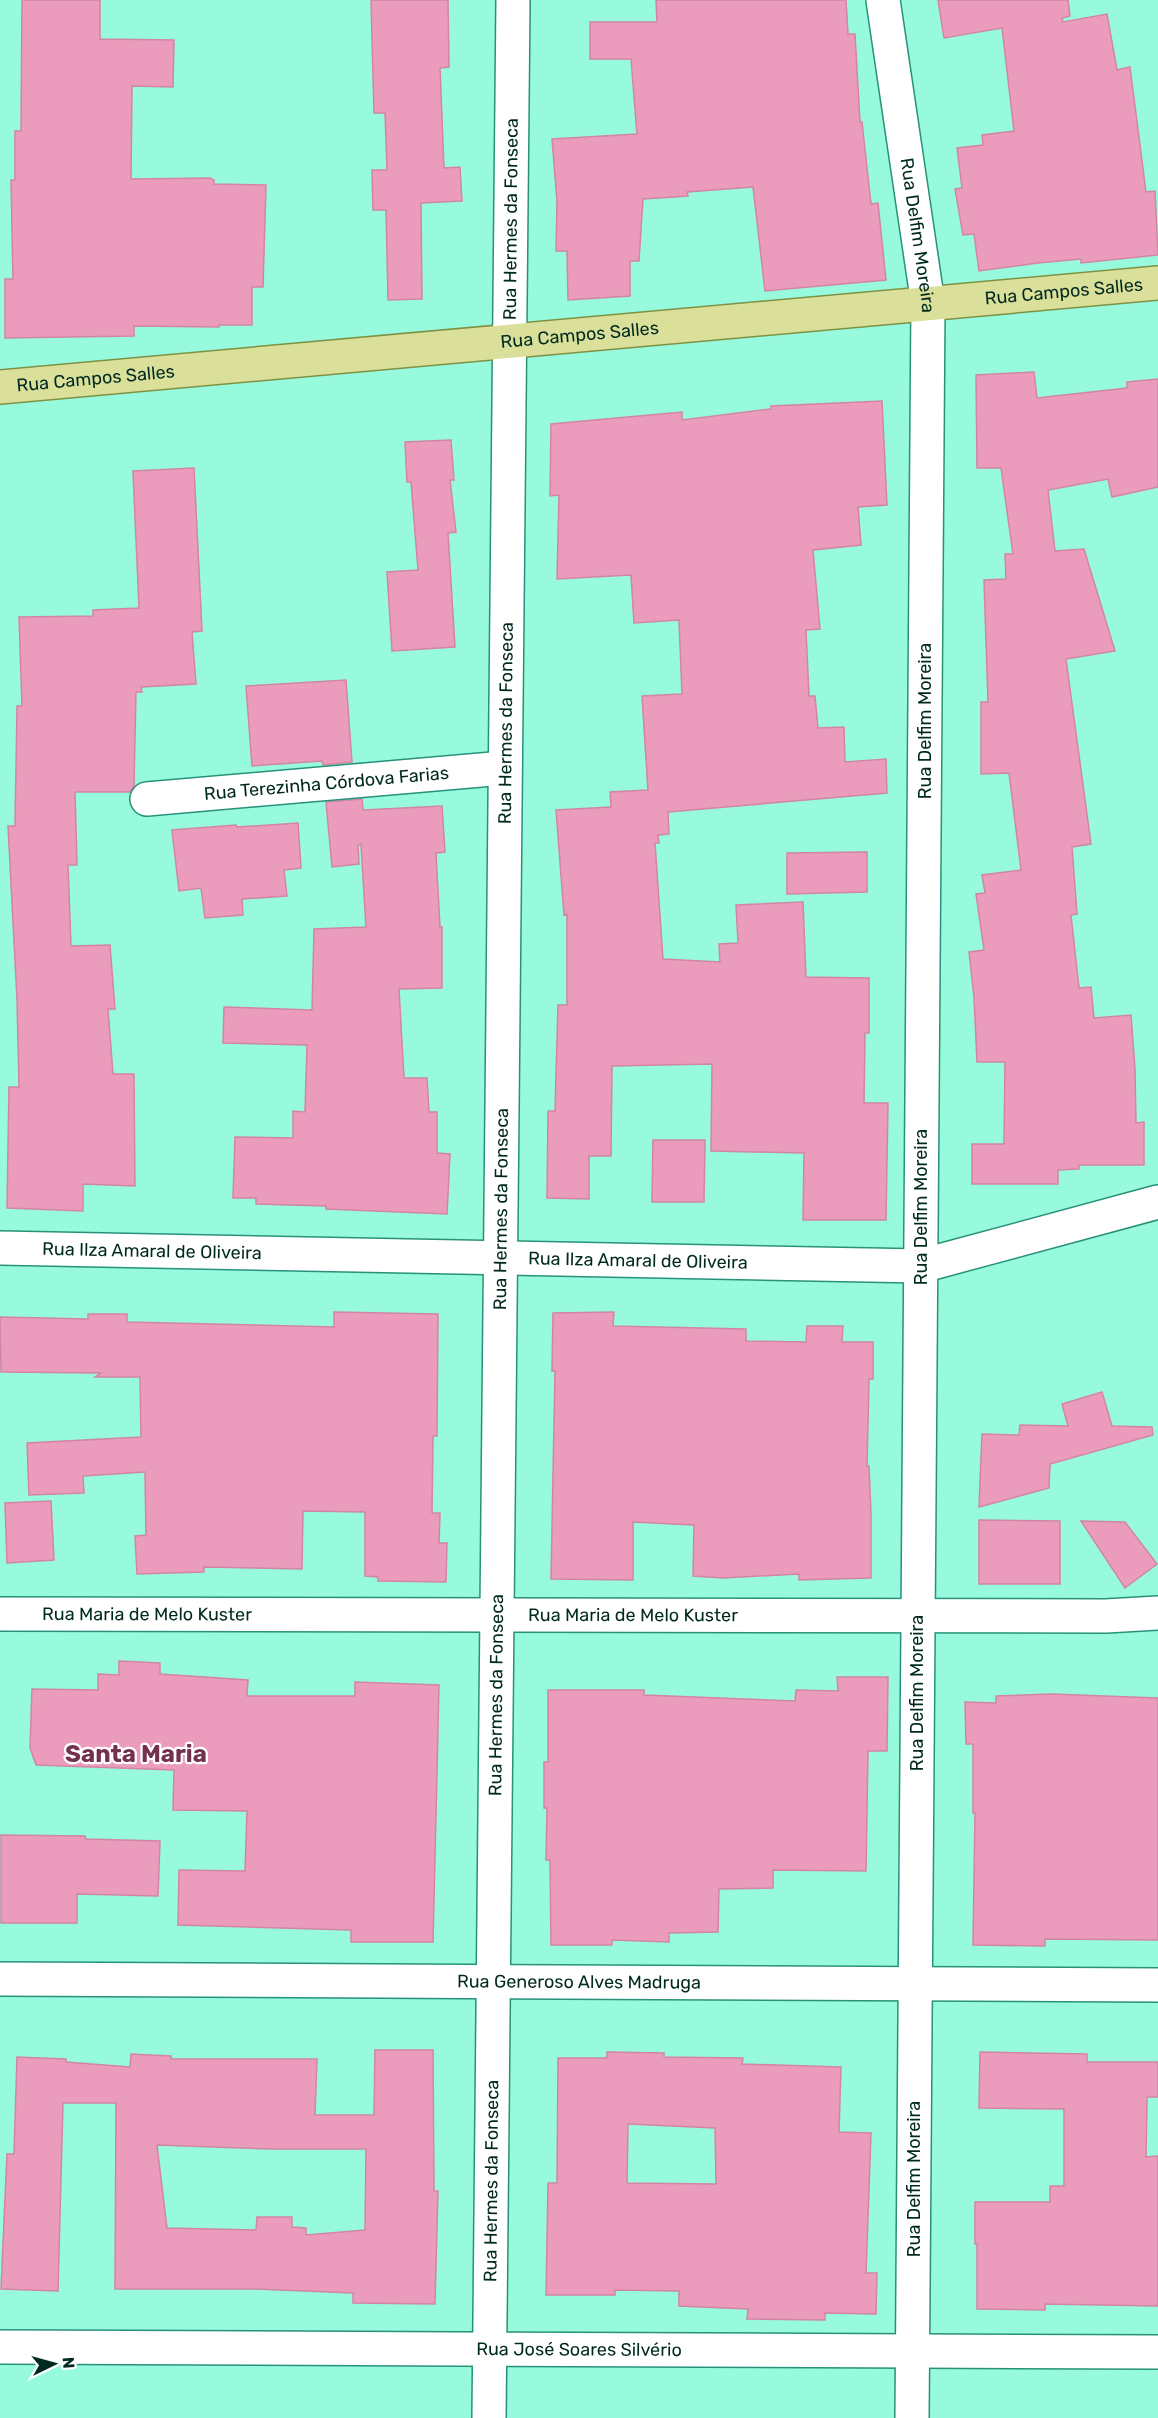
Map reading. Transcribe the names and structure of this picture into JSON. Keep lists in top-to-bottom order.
{
  "streets": {
    "main road": ["Rua Campos Salles"],
    "street": [
      "Rua Hermes da Fonseca",
      "Rua Delfim Moreira",
      "Rua Terezinha Córdova Farias",
      "Rua Ilza Amaral de Oliveira",
      "Rua Maria de Melo Kuster",
      "Rua Generoso Alves Madruga",
      "Rua José Soares Silvério"
    ]
  },
  "crossings": [
    ["Rua Hermes da Fonseca", "Rua Campos Salles"],
    ["Rua Hermes da Fonseca", "Rua Terezinha Córdova Farias"],
    ["Rua Hermes da Fonseca", "Rua Ilza Amaral de Oliveira"],
    ["Rua Hermes da Fonseca", "Rua Maria de Melo Kuster"],
    ["Rua Hermes da Fonseca", "Rua Generoso Alves Madruga"],
    ["Rua Hermes da Fonseca", "Rua José Soares Silvério"],
    ["Rua Delfim Moreira", "Rua Campos Salles"],
    ["Rua Delfim Moreira", "Rua Ilza Amaral de Oliveira"],
    ["Rua Delfim Moreira", "Rua Maria de Melo Kuster"],
    ["Rua Delfim Moreira", "Rua Generoso Alves Madruga"],
    ["Rua Delfim Moreira", "Rua José Soares Silvério"]
  ],
  "districts": ["Santa Maria"],
  "north": "right"
}
